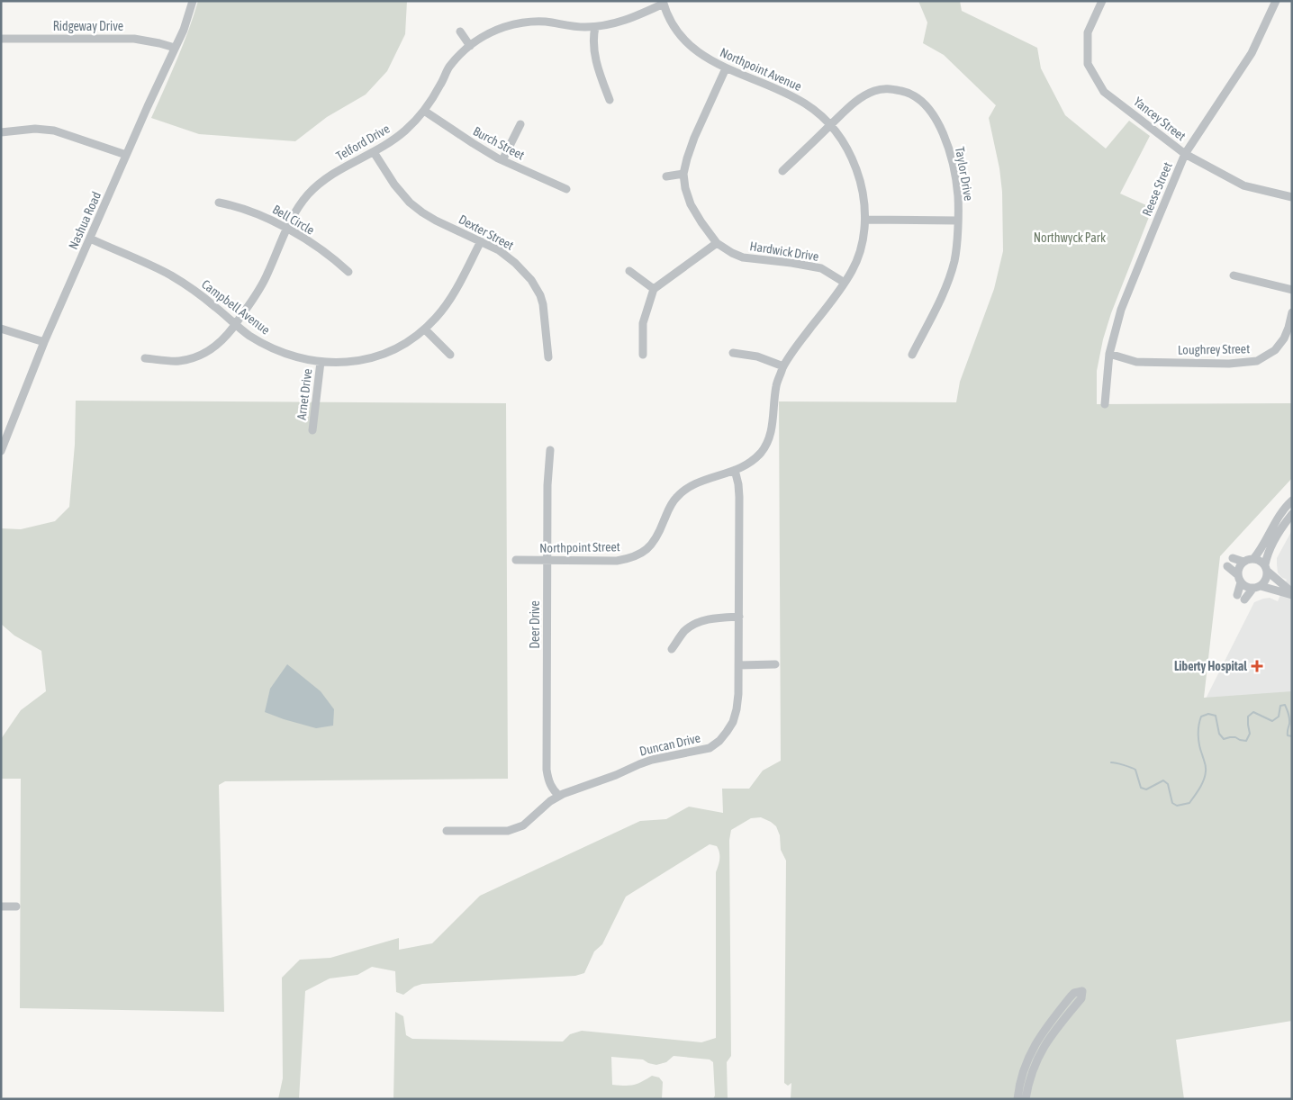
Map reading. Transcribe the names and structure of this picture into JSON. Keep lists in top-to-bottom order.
{
  "streets": {
    "street": [
      "Ridgeway Drive",
      "Northpoint Avenue",
      "Yancey Street",
      "Telford Drive",
      "Burch Street",
      "Taylor Drive",
      "Reese Street",
      "Bell Circle",
      "Nashua Road",
      "Dexter Street",
      "Hardwick Drive",
      "Campbell Avenue",
      "Loughrey Street",
      "Arnet Drive",
      "Northpoint Street",
      "Deer Drive",
      "Duncan Drive"
    ]
  },
  "crossings": [
    ["Ridgeway Drive", "Nashua Road"],
    ["Northpoint Avenue", "Telford Drive"],
    ["Northpoint Avenue", "Taylor Drive"],
    ["Northpoint Avenue", "Hardwick Drive"],
    ["Northpoint Avenue", "Northpoint Street"],
    ["Yancey Street", "Reese Street"],
    ["Telford Drive", "Burch Street"],
    ["Telford Drive", "Bell Circle"],
    ["Telford Drive", "Dexter Street"],
    ["Telford Drive", "Campbell Avenue"],
    ["Reese Street", "Loughrey Street"],
    ["Nashua Road", "Campbell Avenue"],
    ["Dexter Street", "Campbell Avenue"],
    ["Campbell Avenue", "Arnet Drive"],
    ["Northpoint Street", "Deer Drive"],
    ["Northpoint Street", "Duncan Drive"],
    ["Deer Drive", "Duncan Drive"]
  ],
  "parks": ["Northwyck Park"],
  "places": {
    "health": ["Liberty Hospital"]
  }
}
